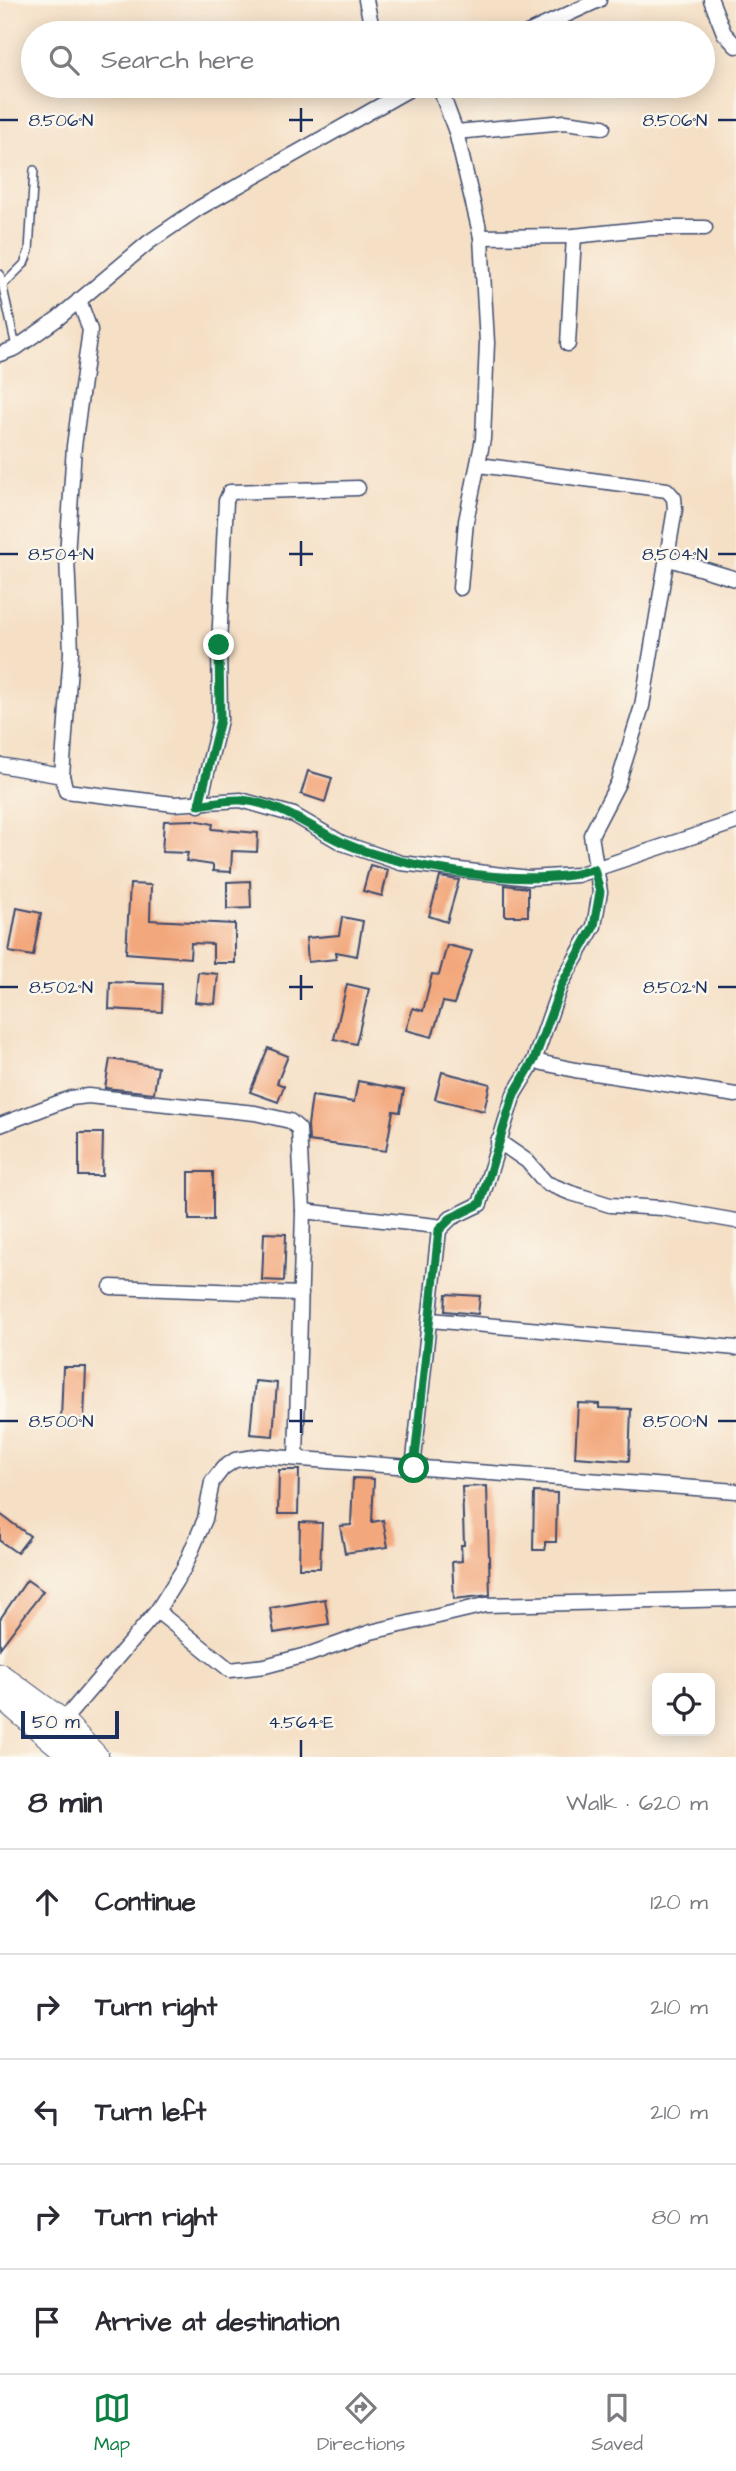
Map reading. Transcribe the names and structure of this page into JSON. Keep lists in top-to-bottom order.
{
  "scale_bar": "50 m",
  "page": {
    "search": "Search here",
    "scale": "50 m",
    "heading": ["8 min", "Walk · 620 m"],
    "list": [
      ["Continue", "120 m"],
      ["Turn right", "210 m"],
      ["Turn left", "210 m"],
      ["Turn right", "80 m"],
      "Arrive at destination"
    ],
    "nav": ["Map", "Directions", "Saved"]
  },
  "coordinates": [
    "8.506°N",
    "8.504°N",
    "8.502°N",
    "8.500°N",
    "4.564°E"
  ]
}
